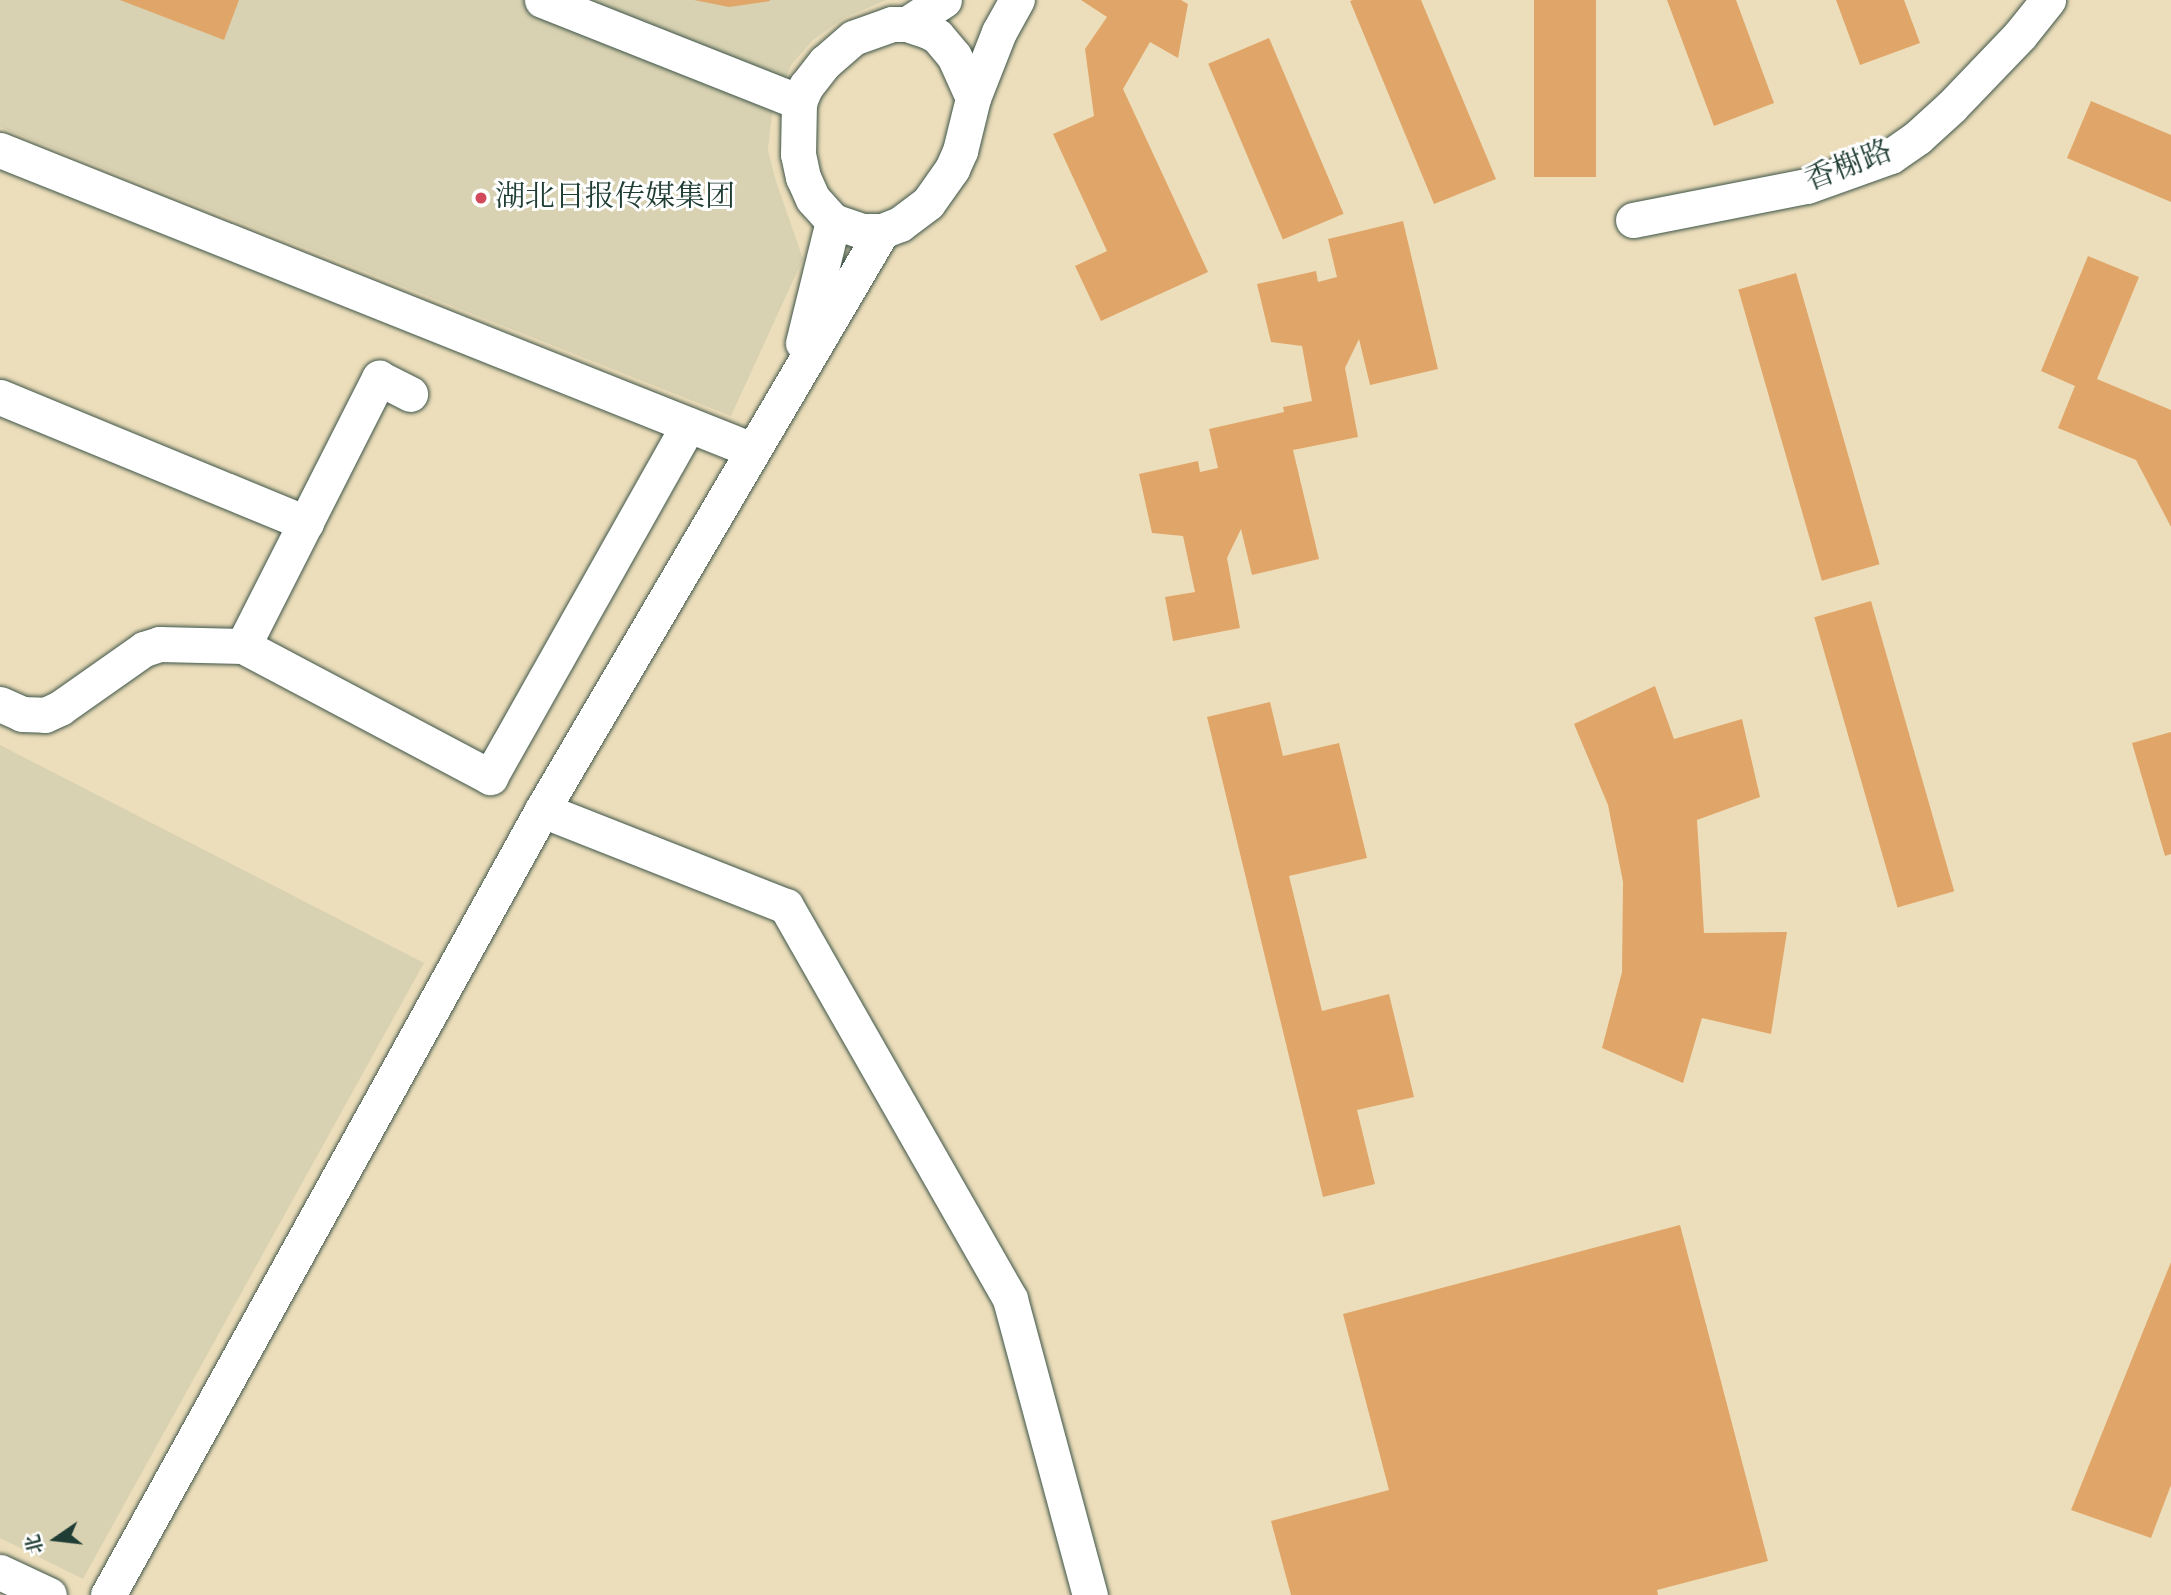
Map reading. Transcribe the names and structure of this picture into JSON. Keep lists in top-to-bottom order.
{
  "streets": {
    "street": ["香榭路"]
  },
  "places": ["湖北日报传媒集团"],
  "north": "left"
}
